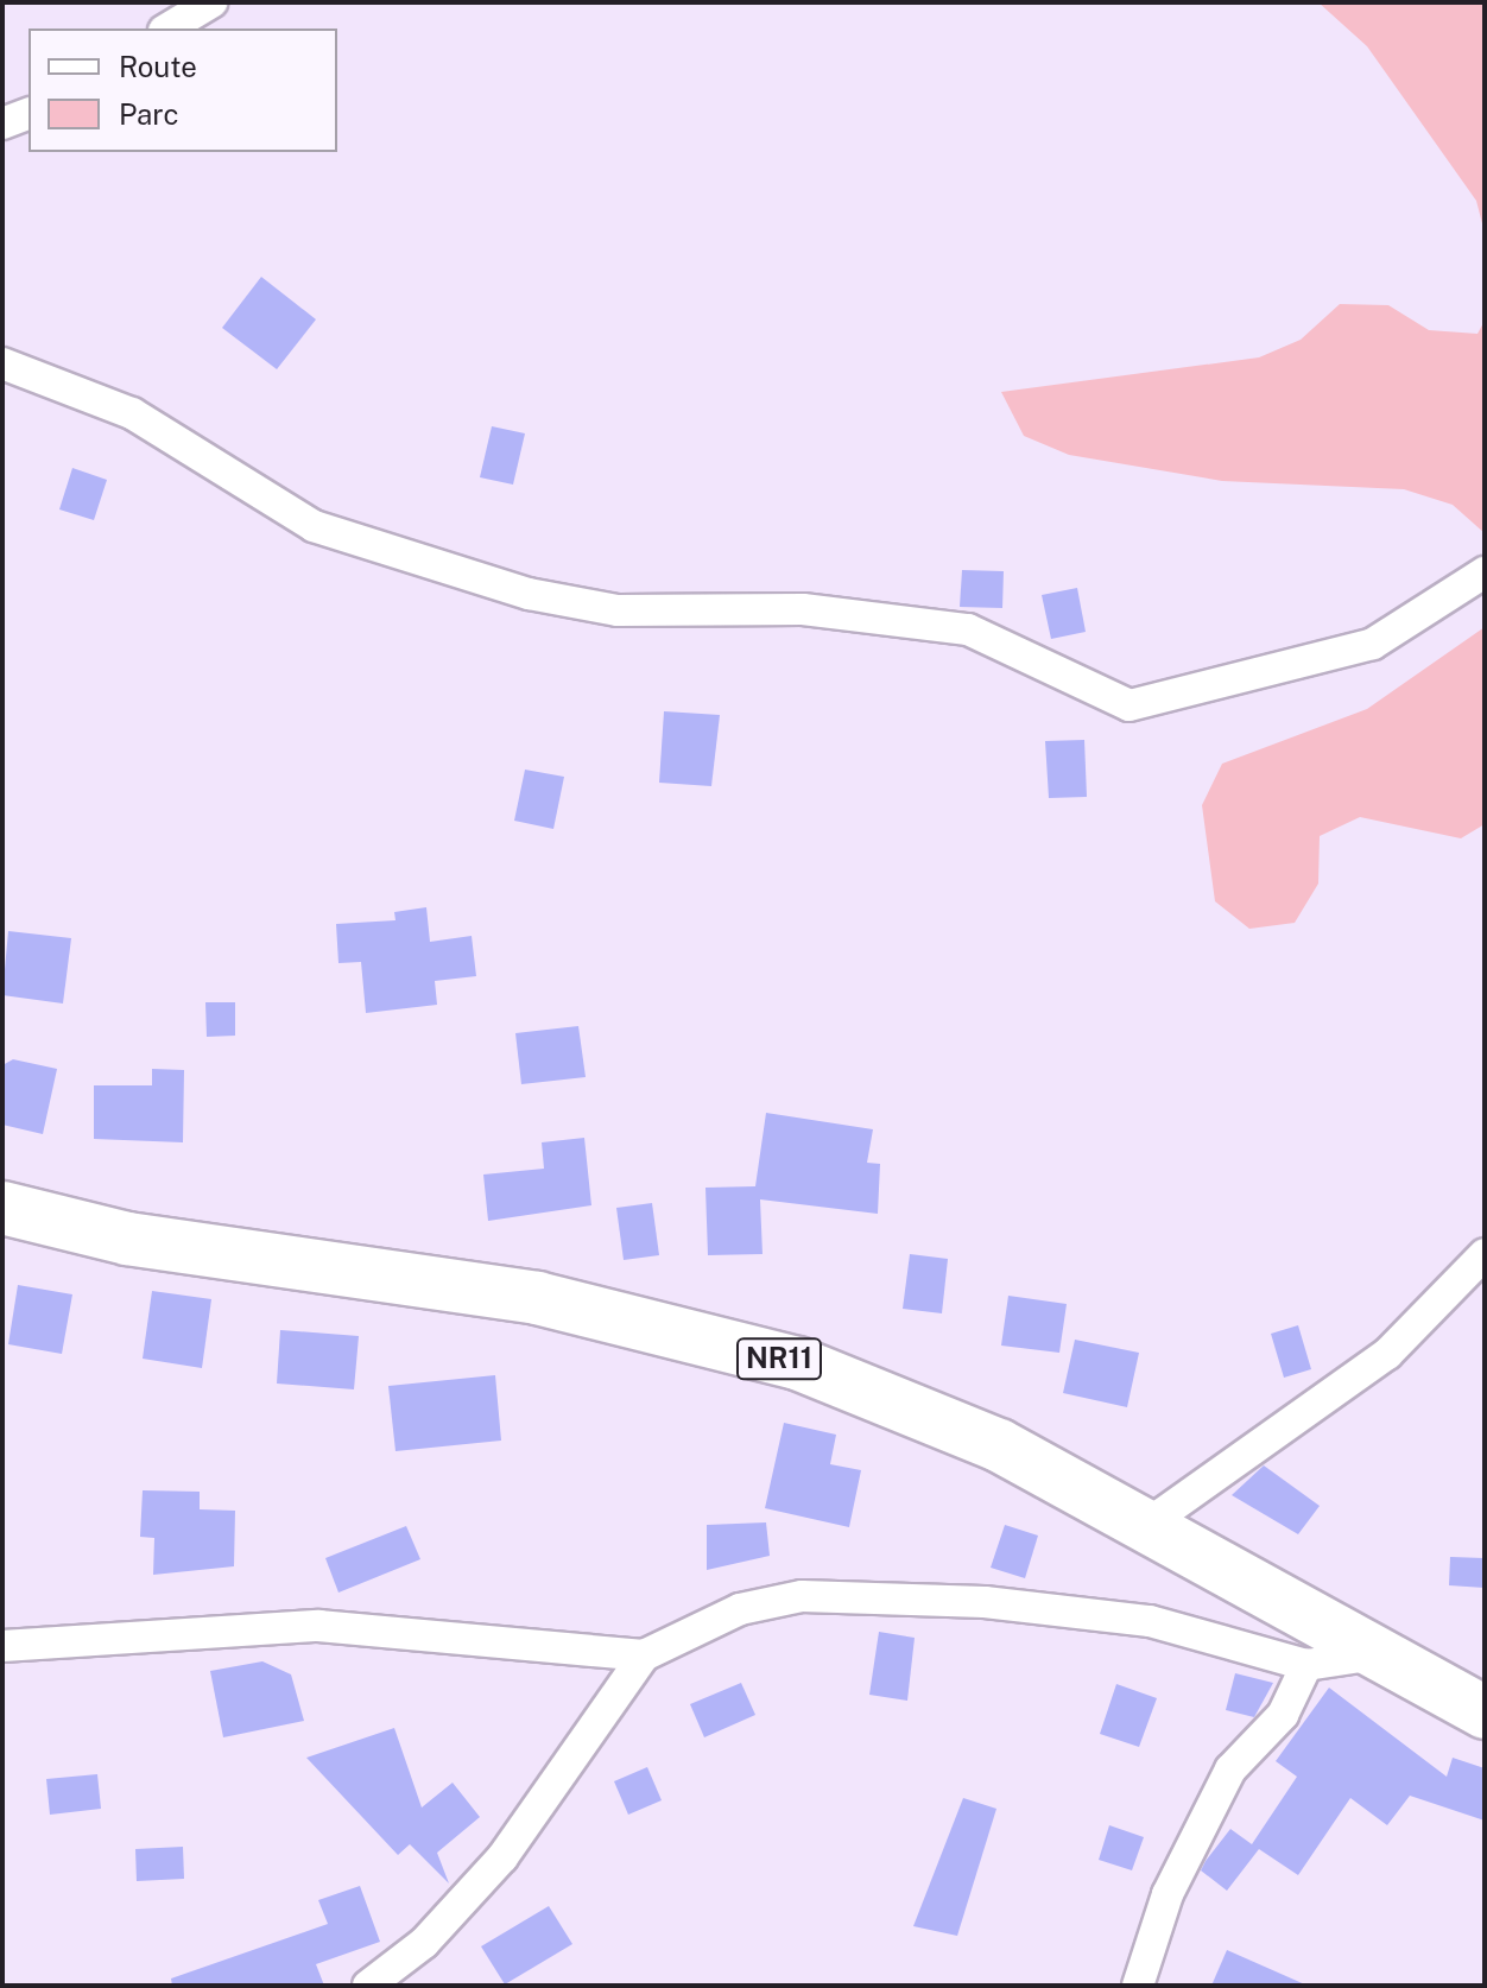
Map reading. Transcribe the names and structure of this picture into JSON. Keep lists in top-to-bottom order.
{
  "streets": {
    "highway": ["NR11"]
  },
  "legend": ["Route", "Parc"]
}
